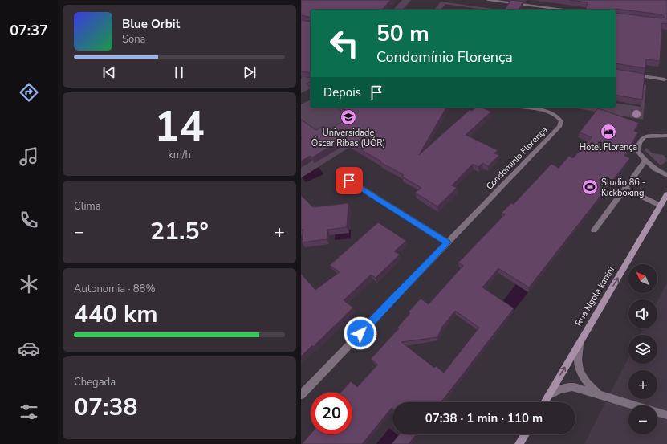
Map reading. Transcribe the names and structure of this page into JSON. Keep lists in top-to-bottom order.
{
  "streets": {
    "main road": ["Rua Ngola kanini"],
    "lane": ["Condomínio Florença"]
  },
  "one_way": ["Rua Ngola kanini"],
  "places": {
    "school or university": ["Universidade Óscar Ribas (UÓR)"],
    "hotel": ["Hotel Florença"],
    "sports": ["Studio 86 - Kickboxing"]
  },
  "north": "top left",
  "page": {
    "tabs": "07:37",
    "turn": ["50 m", "Condomínio Florença"],
    "song": ["Blue Orbit", "Sona"],
    "then": "Depois",
    "tile": [
      ["14", "km/h"],
      "Clima",
      ["Autonomia · 88%", "440 km"],
      ["Chegada", "07:38"]
    ],
    "heat": ["−", "21.5°", "+"],
    "map_buttons": ["+", "−"],
    "limit": "20",
    "trip": "07:38 · 1 min · 110 m"
  }
}
